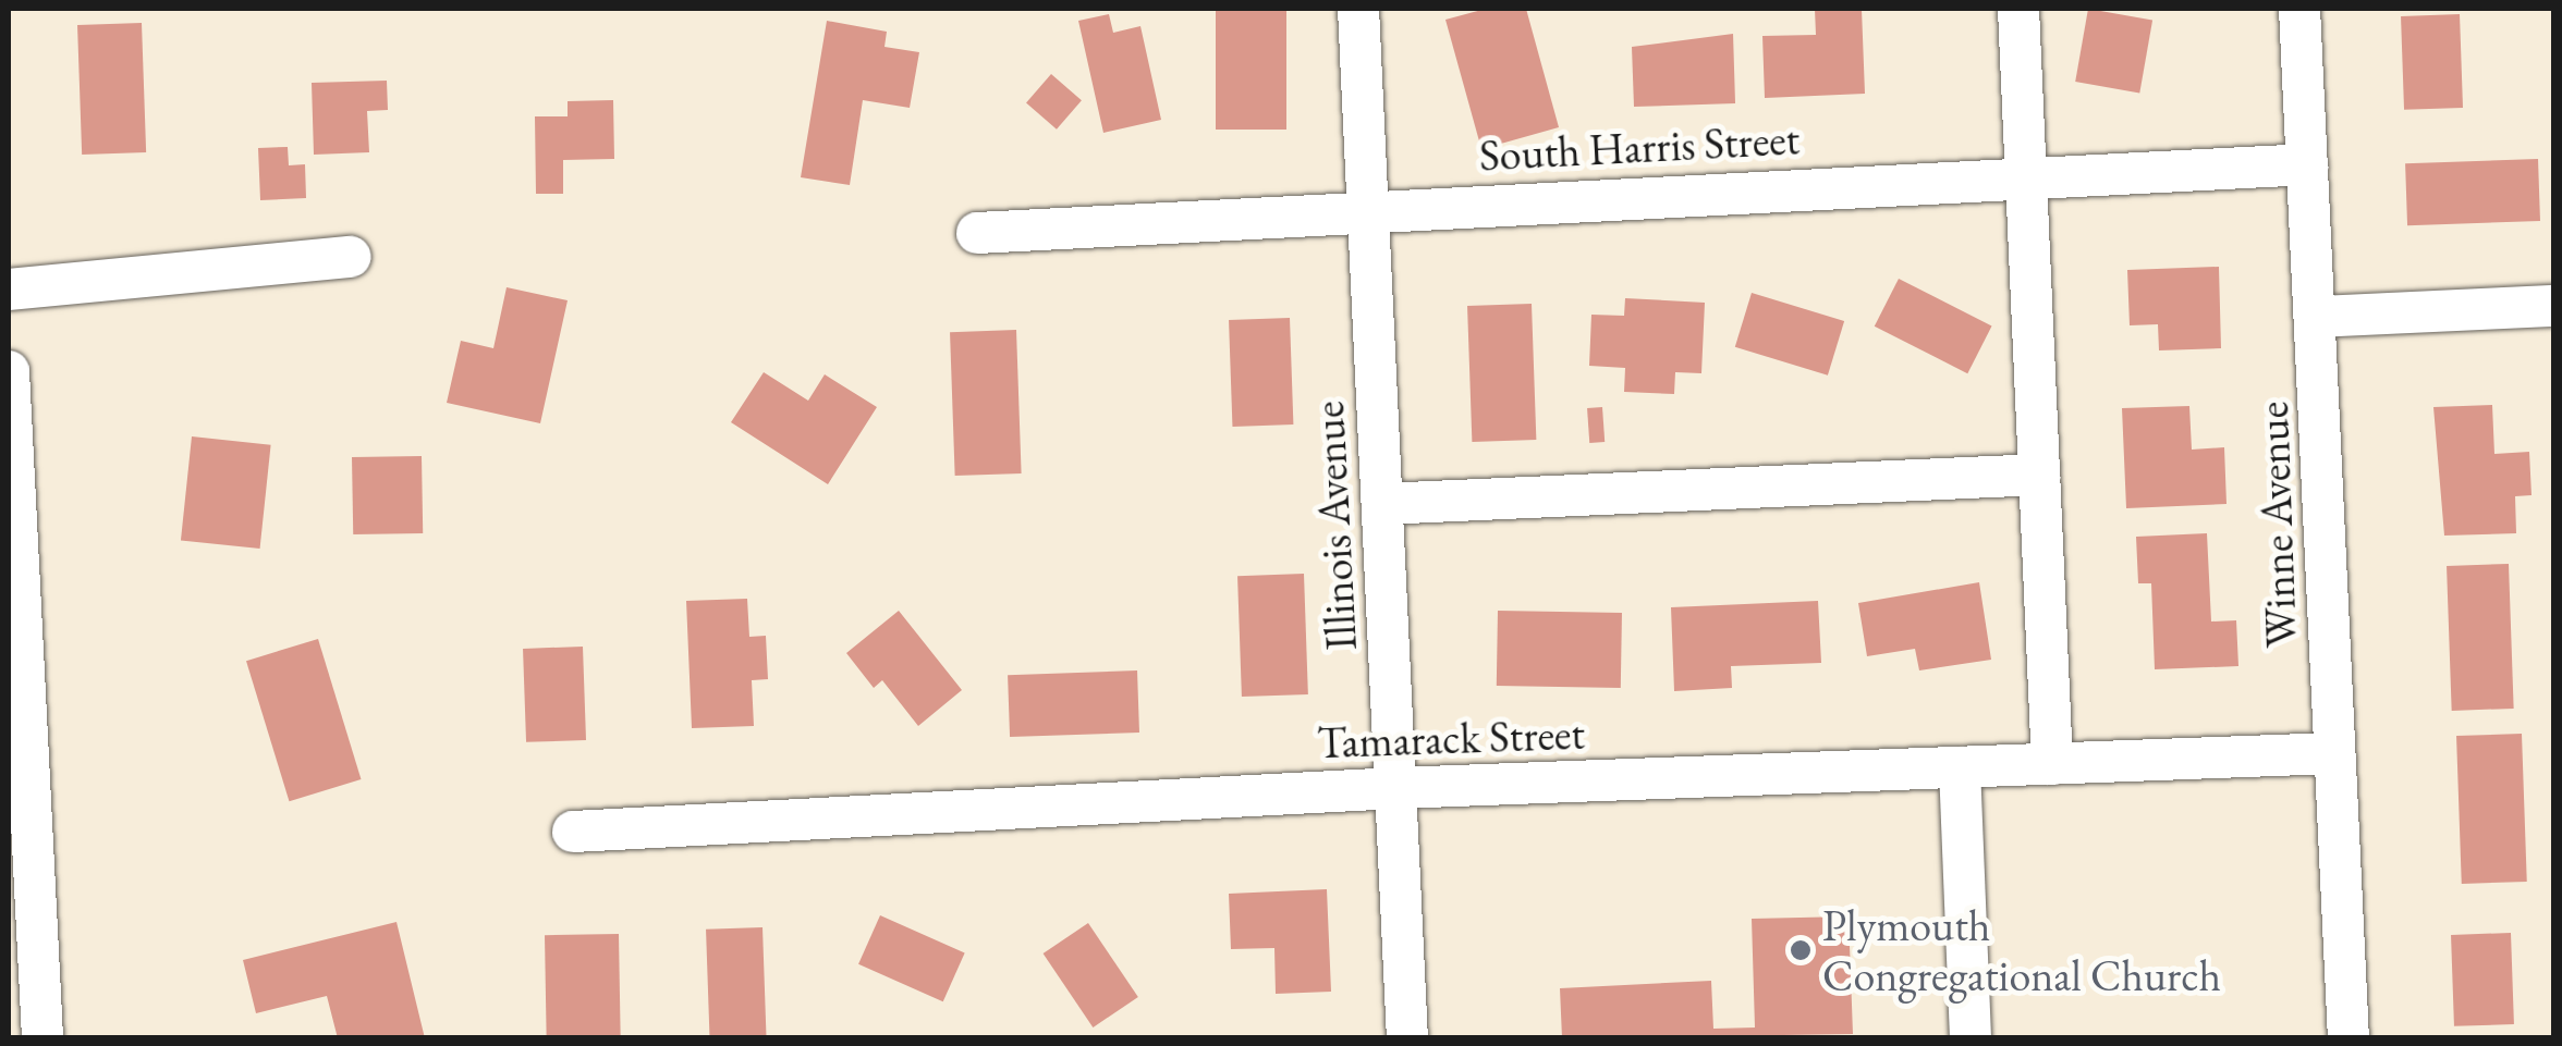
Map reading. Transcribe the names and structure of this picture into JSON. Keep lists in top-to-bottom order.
{
  "streets": {
    "street": [
      "South Harris Street",
      "Winne Avenue",
      "Illinois Avenue",
      "Tamarack Street"
    ]
  },
  "crossings": [
    ["South Harris Street", "Winne Avenue"],
    ["South Harris Street", "Illinois Avenue"],
    ["Winne Avenue", "Tamarack Street"],
    ["Illinois Avenue", "Tamarack Street"]
  ],
  "places": ["Plymouth Congregational Church"]
}
